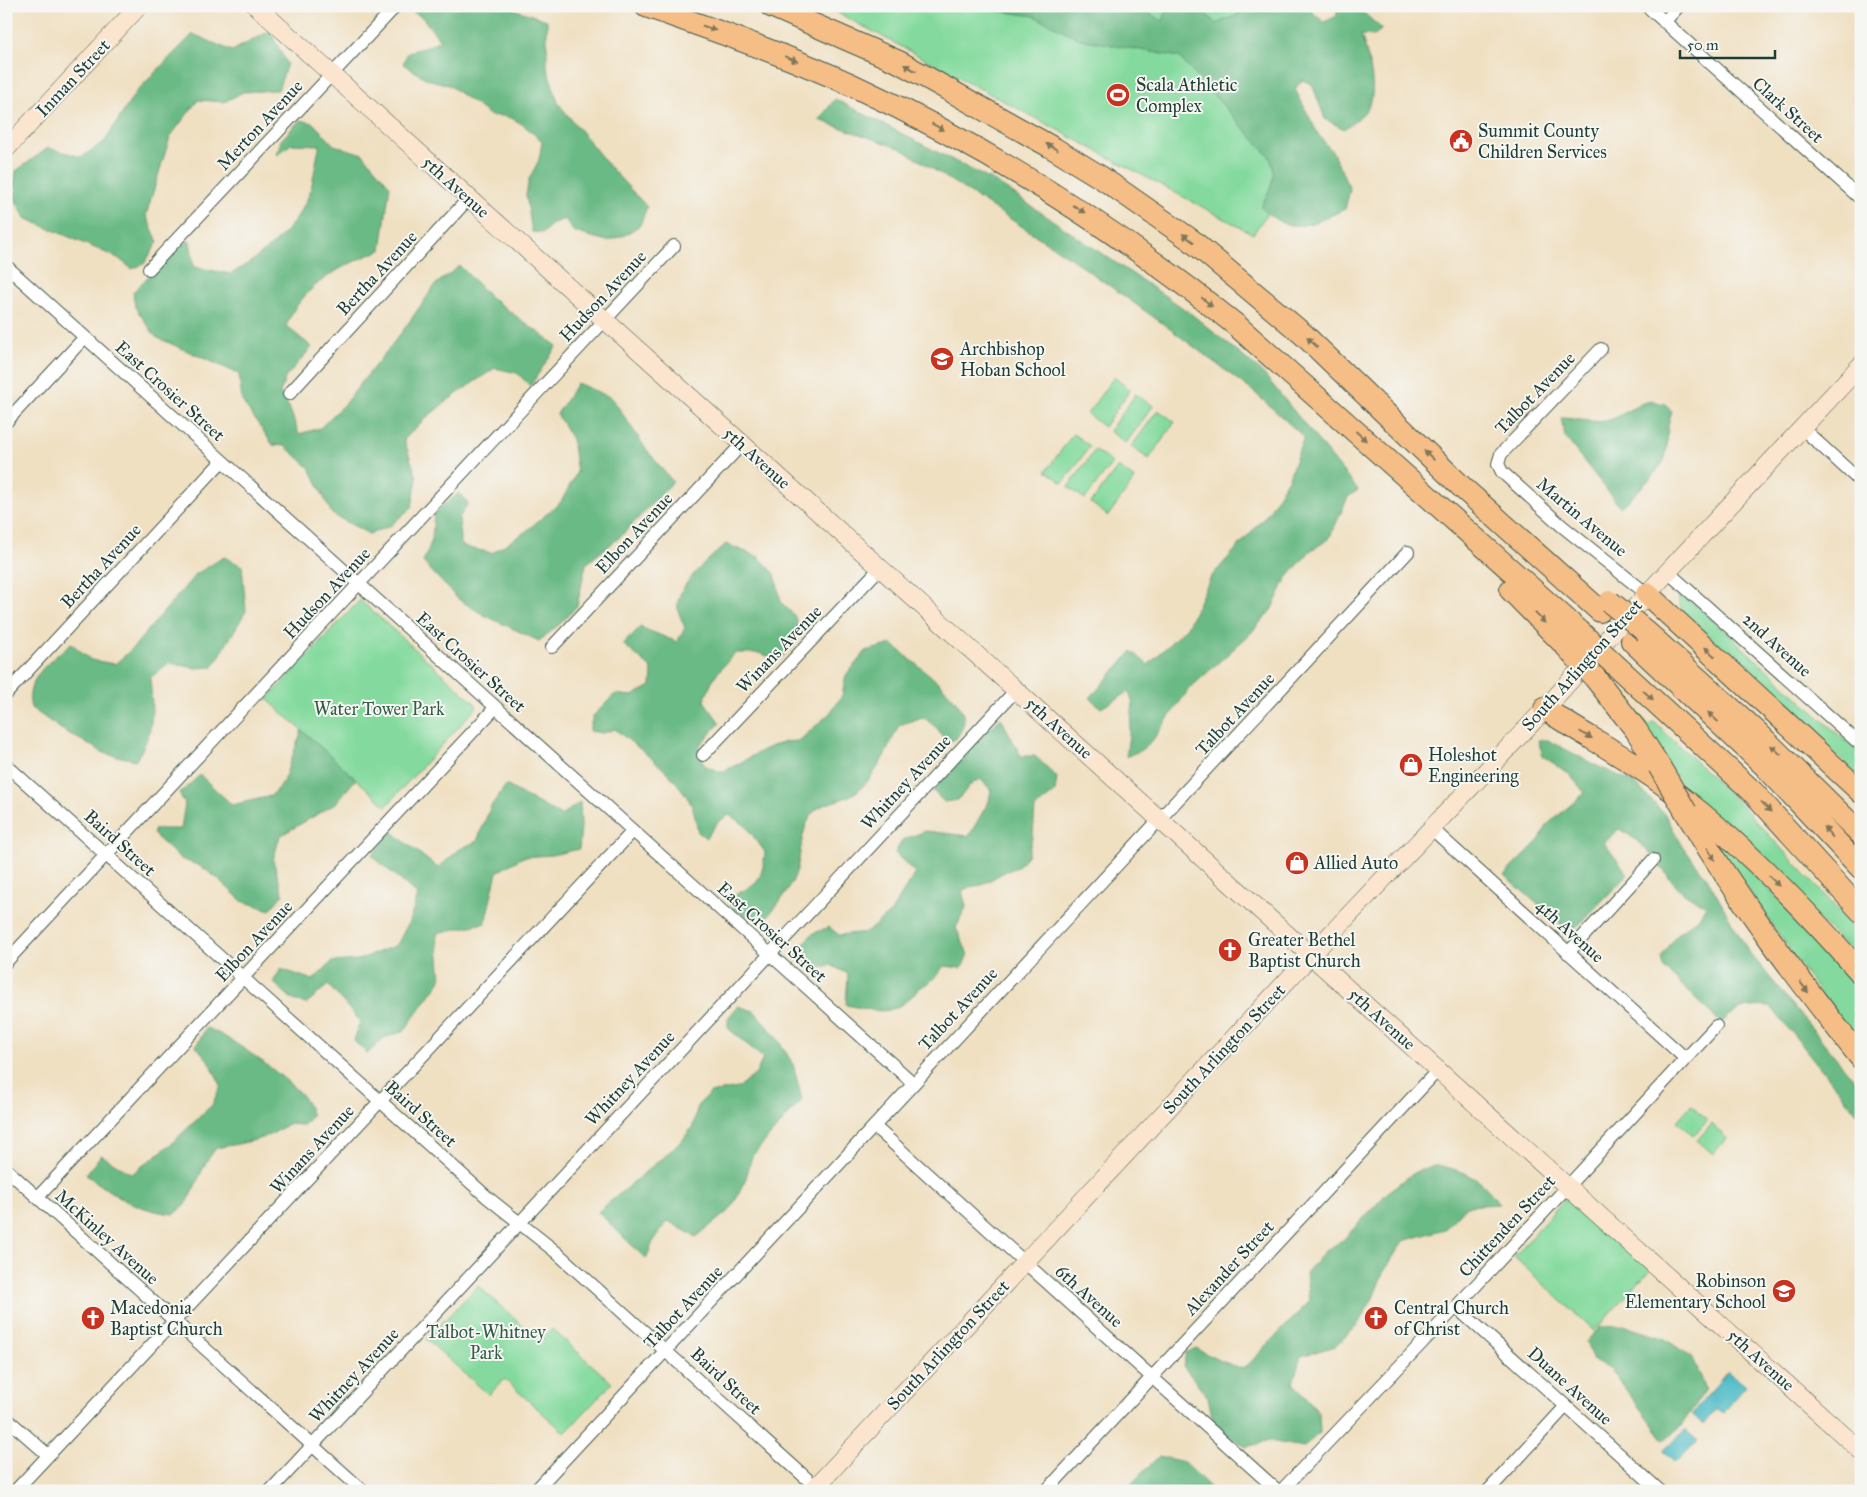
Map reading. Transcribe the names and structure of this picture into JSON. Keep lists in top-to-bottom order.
{
  "streets": {
    "street": [
      "Inman Street",
      "Clark Street",
      "Merton Avenue",
      "5th Avenue",
      "Bertha Avenue",
      "Hudson Avenue",
      "East Crosier Street",
      "Talbot Avenue",
      "Martin Avenue",
      "Elbon Avenue",
      "2nd Avenue",
      "Winans Avenue",
      "South Arlington Street",
      "Whitney Avenue",
      "Baird Street",
      "4th Avenue",
      "Chittenden Street",
      "McKinley Avenue",
      "Alexander Street",
      "6th Avenue",
      "Duane Avenue"
    ]
  },
  "crossings": [
    ["Merton Avenue", "5th Avenue"],
    ["5th Avenue", "Bertha Avenue"],
    ["5th Avenue", "Hudson Avenue"],
    ["5th Avenue", "Talbot Avenue"],
    ["5th Avenue", "Elbon Avenue"],
    ["5th Avenue", "Winans Avenue"],
    ["5th Avenue", "South Arlington Street"],
    ["5th Avenue", "Whitney Avenue"],
    ["5th Avenue", "Chittenden Street"],
    ["5th Avenue", "Alexander Street"],
    ["Bertha Avenue", "East Crosier Street"],
    ["Hudson Avenue", "East Crosier Street"],
    ["Hudson Avenue", "Baird Street"],
    ["East Crosier Street", "Talbot Avenue"],
    ["East Crosier Street", "Elbon Avenue"],
    ["East Crosier Street", "Winans Avenue"],
    ["East Crosier Street", "Whitney Avenue"],
    ["Talbot Avenue", "Martin Avenue"],
    ["Talbot Avenue", "Baird Street"],
    ["Talbot Avenue", "6th Avenue"],
    ["Martin Avenue", "South Arlington Street"],
    ["Elbon Avenue", "Baird Street"],
    ["Elbon Avenue", "McKinley Avenue"],
    ["2nd Avenue", "South Arlington Street"],
    ["Winans Avenue", "Baird Street"],
    ["Winans Avenue", "McKinley Avenue"],
    ["South Arlington Street", "Baird Street"],
    ["South Arlington Street", "4th Avenue"],
    ["South Arlington Street", "6th Avenue"],
    ["Whitney Avenue", "Baird Street"],
    ["Whitney Avenue", "McKinley Avenue"],
    ["4th Avenue", "Chittenden Street"],
    ["Chittenden Street", "6th Avenue"],
    ["Chittenden Street", "Duane Avenue"],
    ["Alexander Street", "6th Avenue"]
  ],
  "parks": ["Water Tower Park", "Talbot-Whitney Park"],
  "places": {
    "sports": ["Scala Athletic Complex"],
    "public building": ["Summit County Children Services"],
    "school or university": ["Archbishop Hoban School", "Robinson Elementary School"],
    "shop": ["Holeshot Engineering", "Allied Auto"],
    "church": ["Greater Bethel Baptist Church", "Macedonia Baptist Church", "Central Church of Christ"]
  },
  "scale_bar": "50 m"
}
